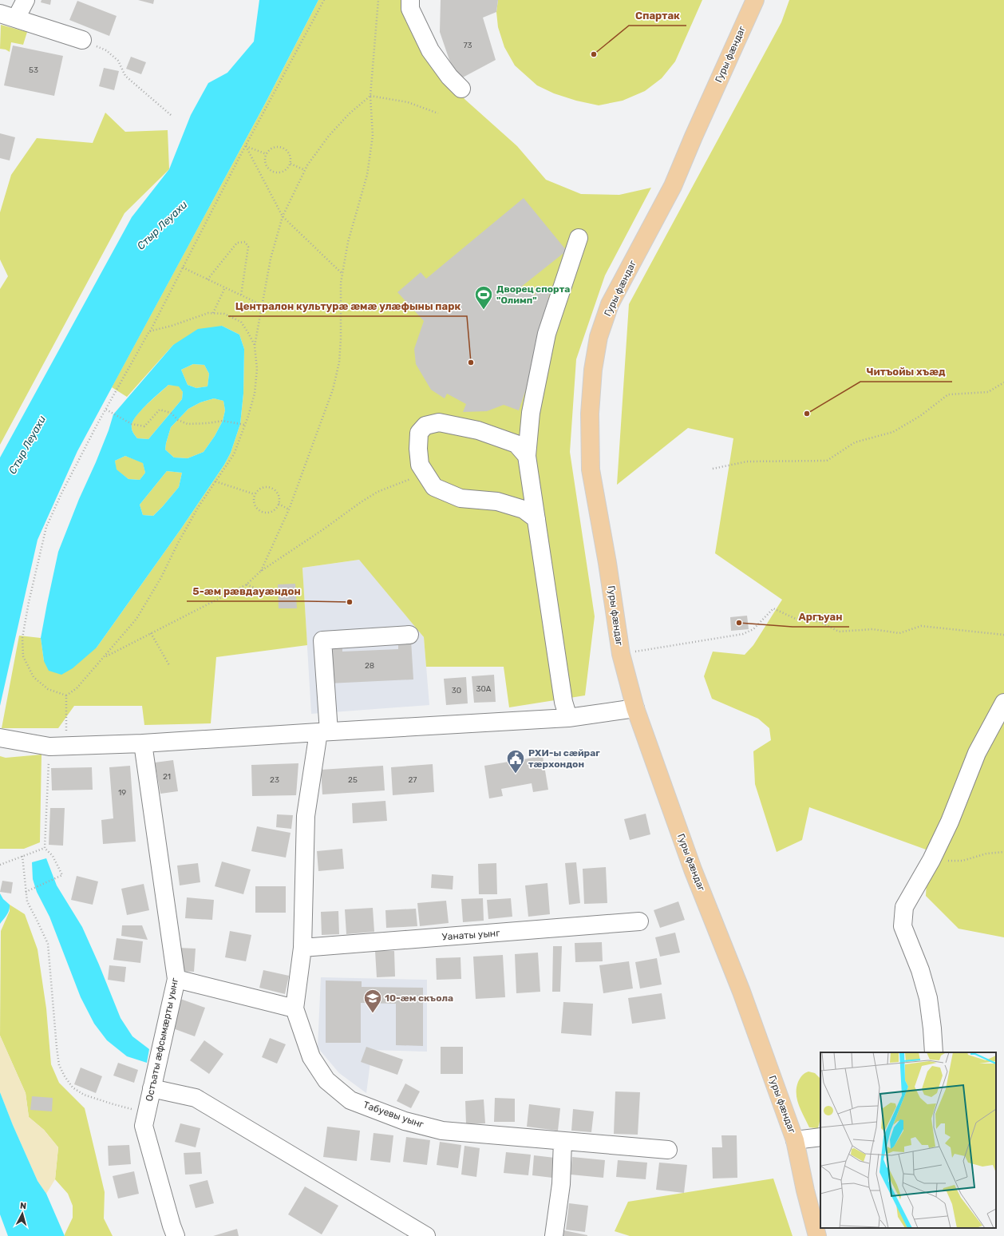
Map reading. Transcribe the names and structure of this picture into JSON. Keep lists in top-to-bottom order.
{
  "streets": {
    "main road": ["Гуры фӕндаг"],
    "street": ["Уанаты уынг", "Остъаты æфсымæрты уынг", "Табуевы уынг"]
  },
  "water": ["Стыр Леуахи"],
  "places": {
    "other": [
      "Спартак",
      "Централон культурæ æмæ улæфыны парк",
      "Читъойы хъæд",
      "5-æм рӕвдауӕндон",
      "Аргъуан"
    ],
    "sports": ["Дворец спорта \"Олимп\""],
    "public building": ["РХИ-ы сæйраг тæрхондон"],
    "school or university": ["10-æм скъола"]
  },
  "house_numbers": [
    "73",
    "53",
    "28",
    "30А",
    "30",
    "21",
    "23",
    "25",
    "27",
    "19"
  ],
  "north": "top"
}
